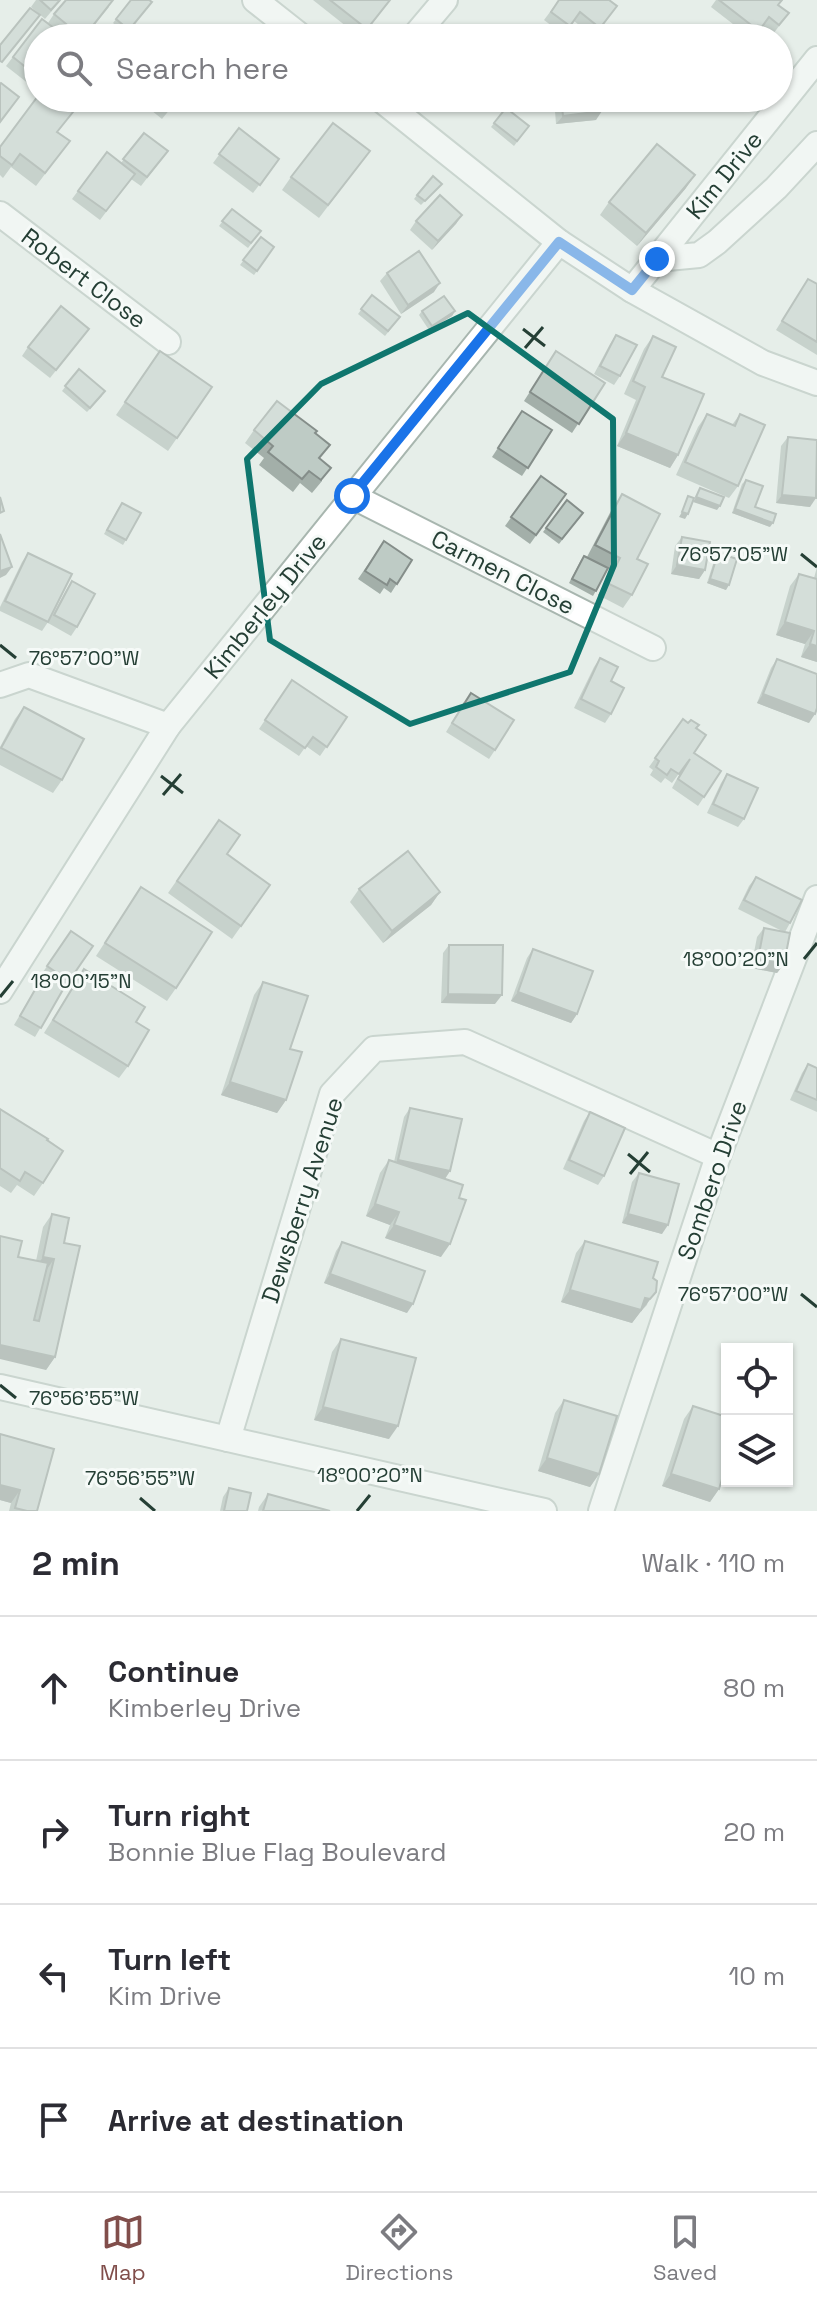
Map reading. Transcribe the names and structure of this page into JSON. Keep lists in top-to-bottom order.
{
  "streets": {
    "street": [
      "Kim Drive",
      "Robert Close",
      "Carmen Close",
      "Kimberley Drive",
      "Sombero Drive",
      "Dewsberry Avenue"
    ]
  },
  "crossings": [
    ["Carmen Close", "Kimberley Drive"],
    ["Sombero Drive", "Dewsberry Avenue"]
  ],
  "page": {
    "search": "Search here",
    "heading": ["2 min", "Walk · 110 m"],
    "list": [
      ["Continue", "Kimberley Drive", "80 m"],
      ["Turn right", "Bonnie Blue Flag Boulevard", "20 m"],
      ["Turn left", "Kim Drive", "10 m"],
      "Arrive at destination"
    ],
    "nav": ["Map", "Directions", "Saved"]
  },
  "coordinates": [
    "76°57'05\"W",
    "76°57'00\"W",
    "18°00'20\"N",
    "18°00'15\"N",
    "76°56'55\"W"
  ]
}
